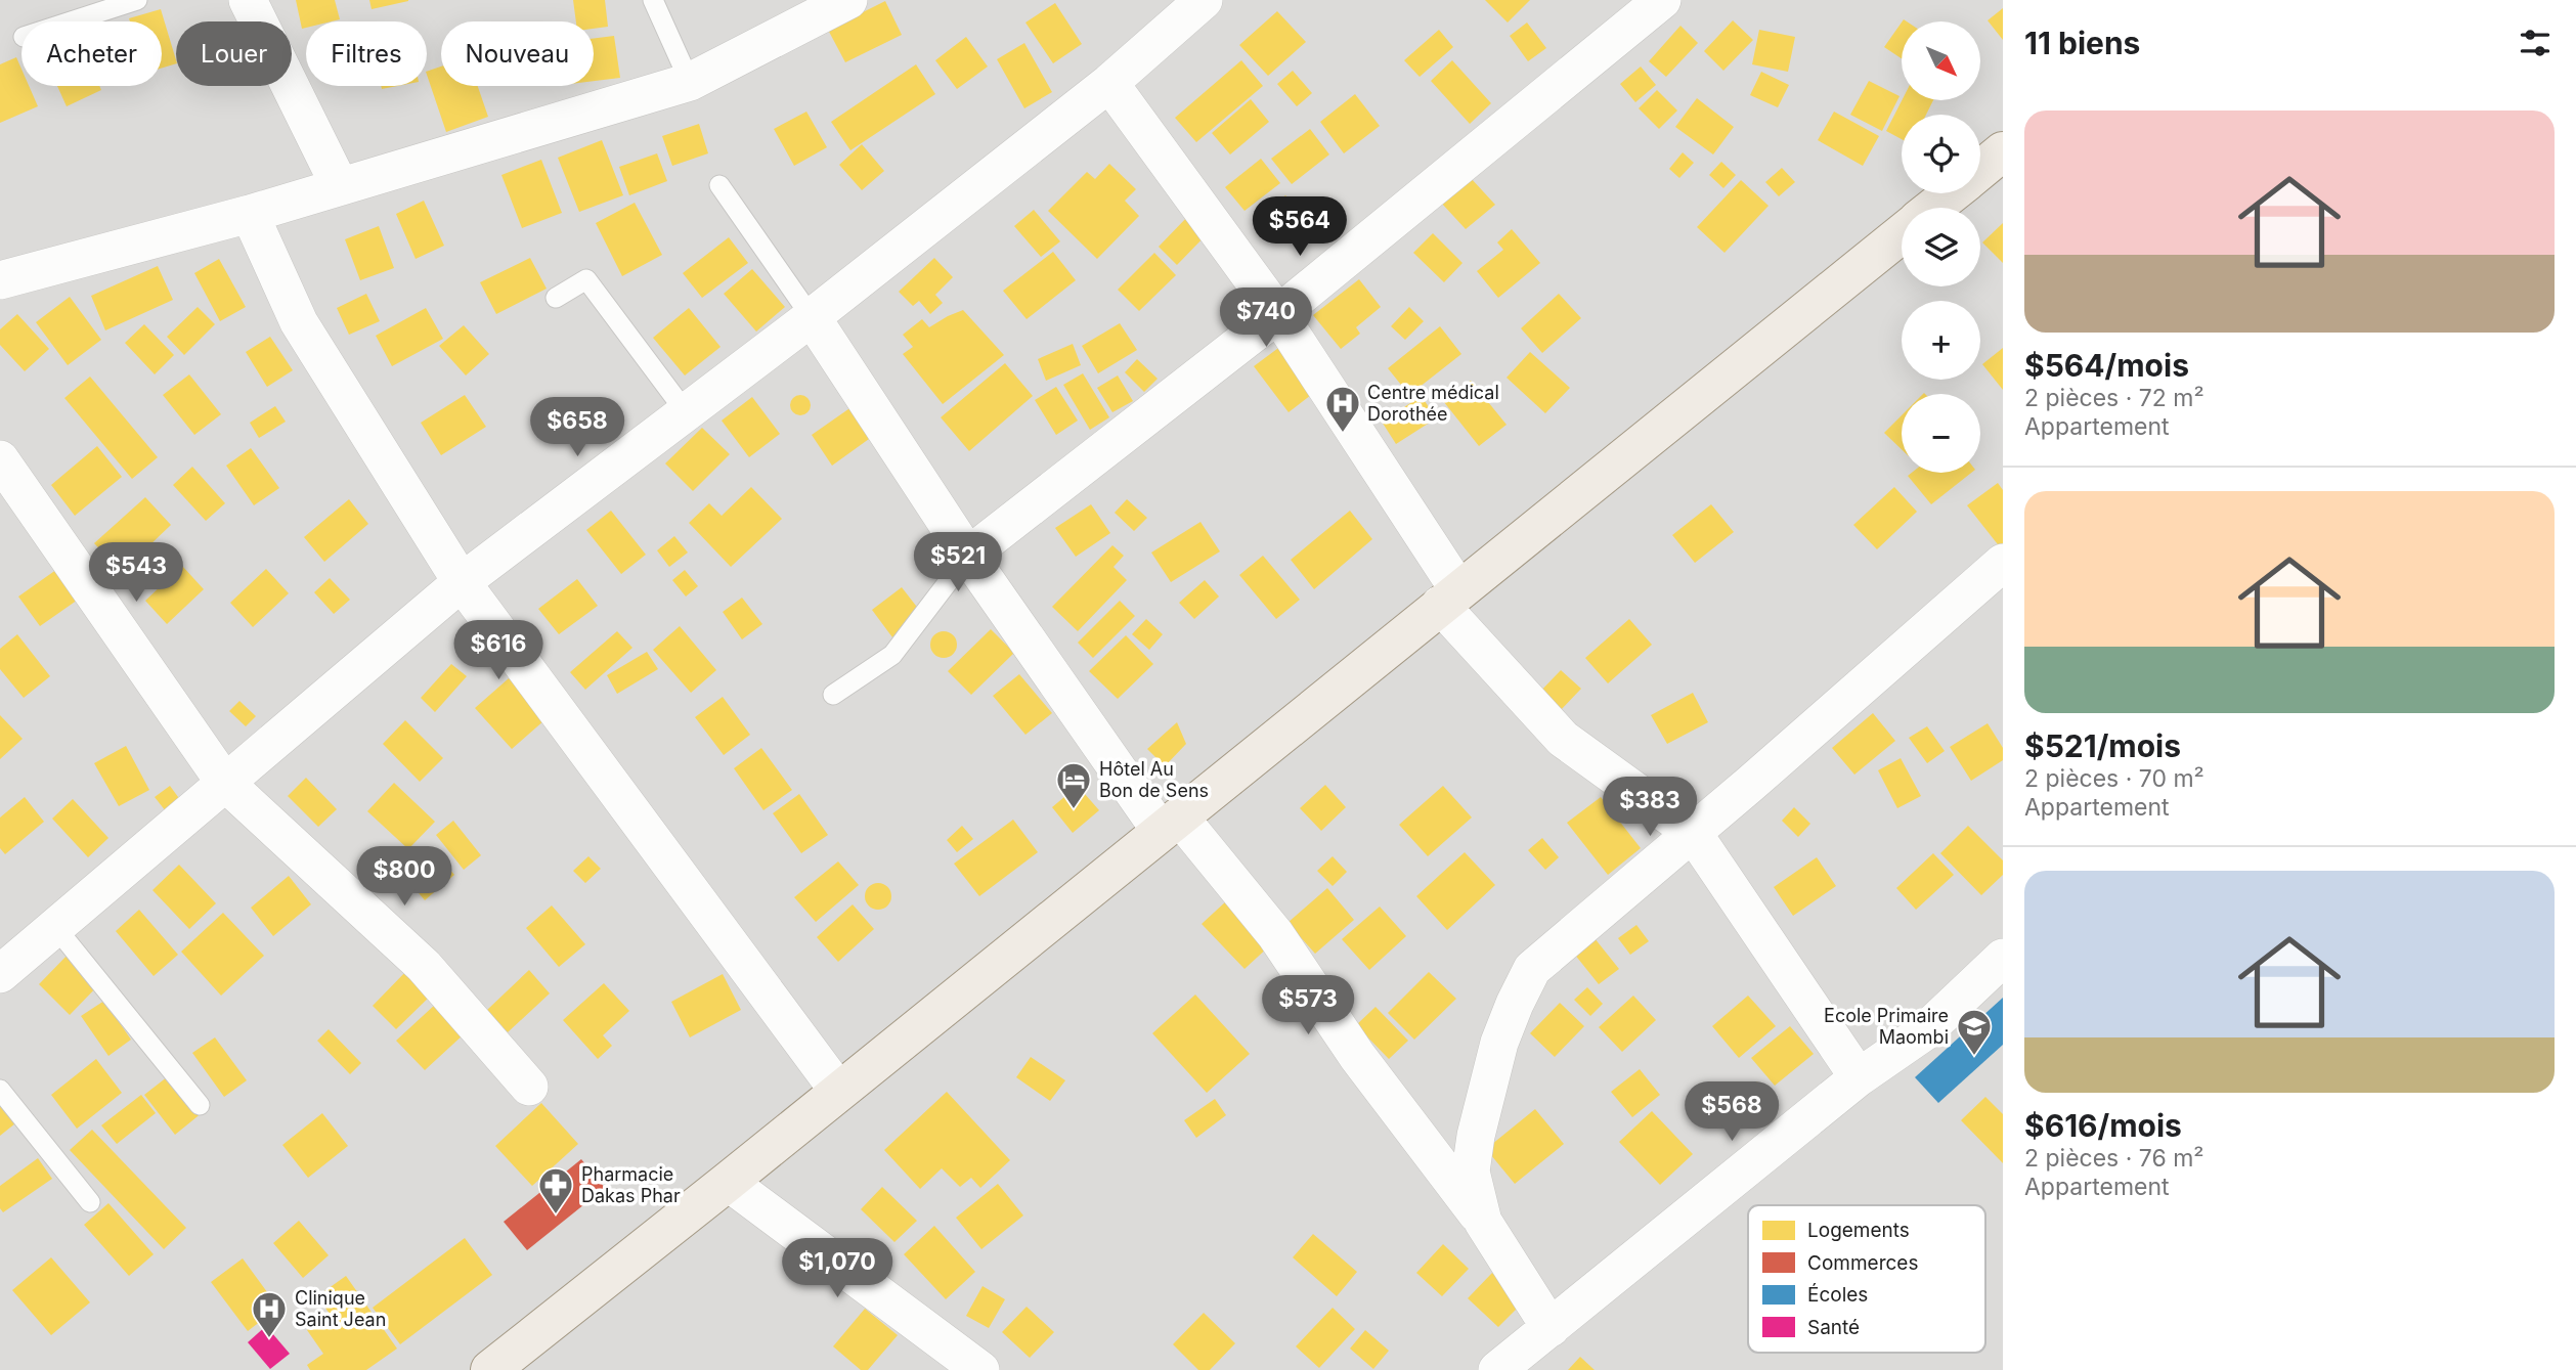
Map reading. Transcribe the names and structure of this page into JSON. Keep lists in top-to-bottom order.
{
  "places": {
    "hospital": ["Centre médical Dorothée", "Clinique Saint Jean"],
    "hotel": ["Hôtel Au Bon de Sens"],
    "school or university": ["Ecole Primaire Maombi"],
    "pharmacy": ["Pharmacie Dakas Phar"]
  },
  "legend": [
    "Logements",
    "Commerces",
    "Écoles",
    "Santé"
  ],
  "north": "bottom right",
  "page": {
    "heading": "11 biens",
    "map_buttons": ["+", "−"],
    "chip": [
      "Acheter",
      "Louer",
      "Filtres",
      "Nouveau"
    ],
    "list": [
      {
        "name": "$564/mois",
        "note": "2 pièces · 72 m² · Appartement"
      },
      {
        "name": "$521/mois",
        "note": "2 pièces · 70 m² · Appartement"
      },
      {
        "name": "$616/mois",
        "note": "2 pièces · 76 m² · Appartement"
      }
    ],
    "price": [
      "$564",
      "$740",
      "$658",
      "$521",
      "$543",
      "$616",
      "$383",
      "$800",
      "$573",
      "$568",
      "$1,070"
    ]
  }
}
